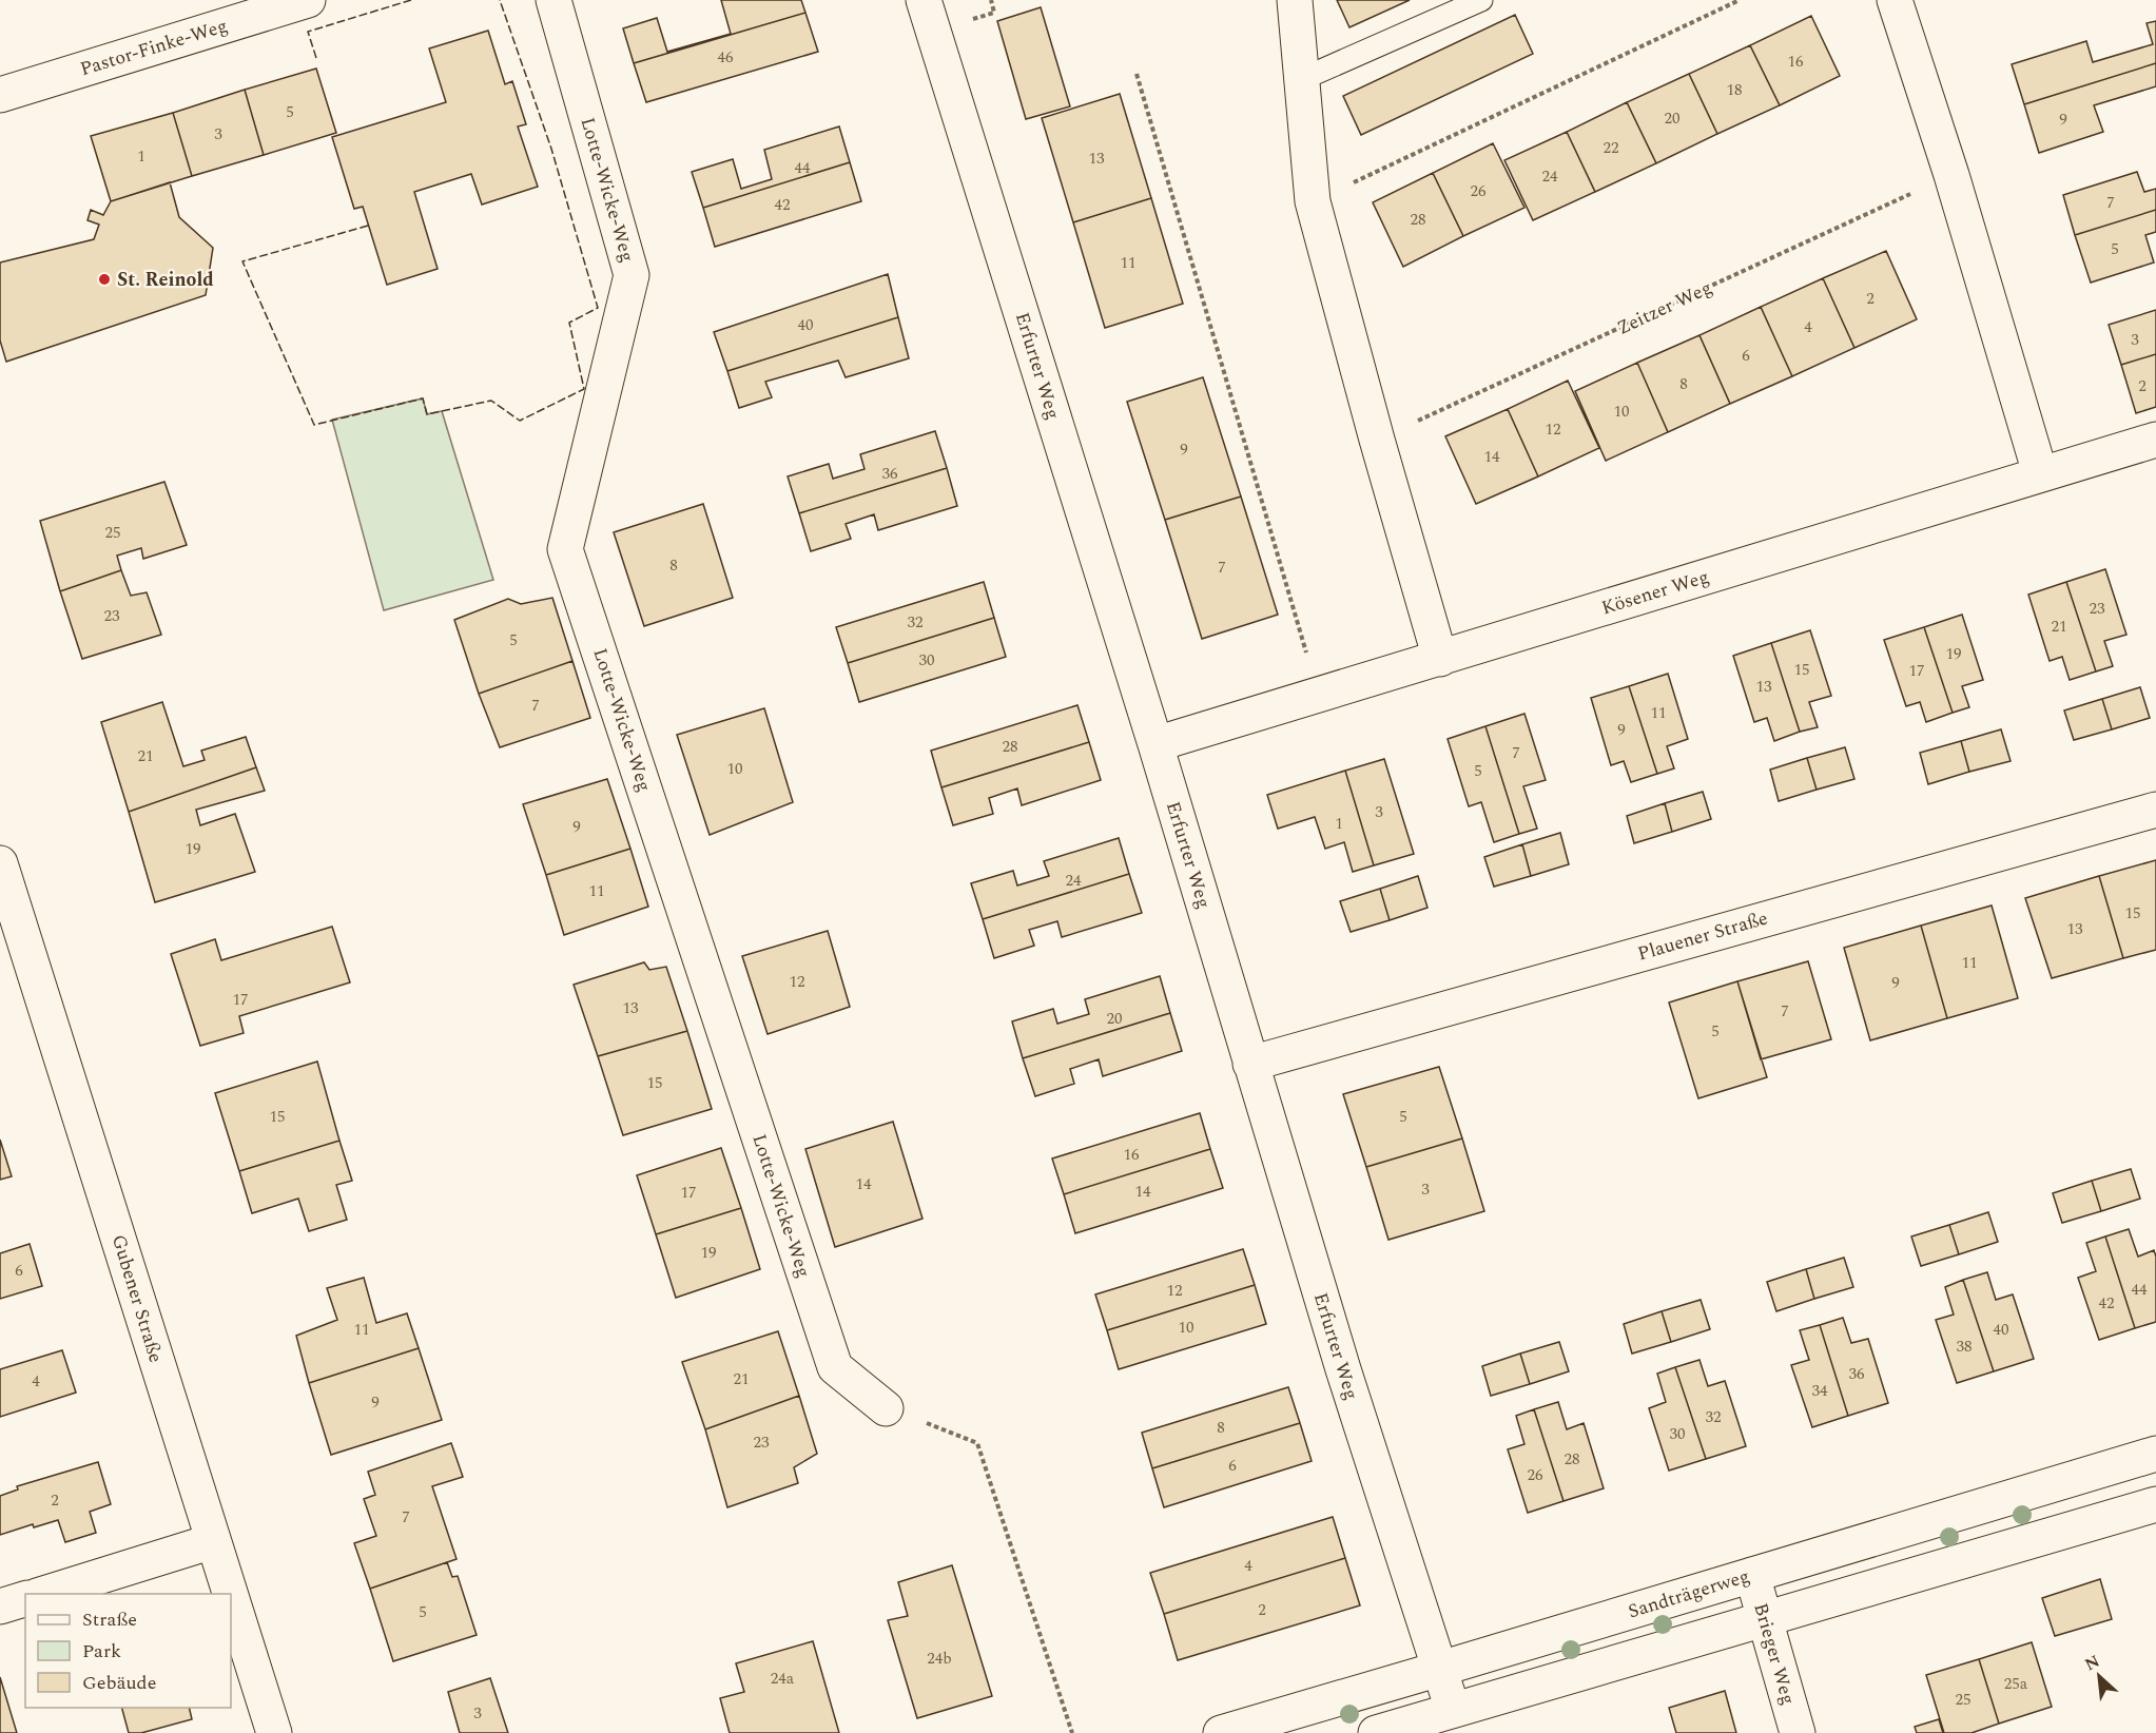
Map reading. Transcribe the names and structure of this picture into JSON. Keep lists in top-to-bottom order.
{
  "streets": {
    "street": [
      "Pastor-Finke-Weg",
      "Lotte-Wicke-Weg",
      "Erfurter Weg",
      "Kösener Weg",
      "Plauener Straße",
      "Gubener Straße",
      "Sandträgerweg",
      "Brieger Weg"
    ],
    "path": ["Zeitzer Weg"]
  },
  "crossings": [
    ["Erfurter Weg", "Kösener Weg"],
    ["Erfurter Weg", "Plauener Straße"],
    ["Erfurter Weg", "Sandträgerweg"],
    ["Sandträgerweg", "Brieger Weg"]
  ],
  "places": ["St. Reinold"],
  "house_numbers": [
    "46",
    "16",
    "18",
    "5",
    "20",
    "9",
    "3",
    "22",
    "1",
    "13",
    "44",
    "24",
    "26",
    "7",
    "42",
    "28",
    "5",
    "11",
    "2",
    "40",
    "4",
    "3",
    "6",
    "8",
    "2",
    "10",
    "12",
    "9",
    "14",
    "36",
    "25",
    "8",
    "7",
    "23",
    "23",
    "32",
    "21",
    "5",
    "19",
    "30",
    "15",
    "17",
    "13",
    "7",
    "11",
    "9",
    "28",
    "7",
    "21",
    "10",
    "5",
    "3",
    "1",
    "9",
    "19",
    "24",
    "11",
    "15",
    "13",
    "11",
    "12",
    "9",
    "17",
    "13",
    "7",
    "20",
    "5",
    "15",
    "15",
    "5",
    "16",
    "14",
    "3",
    "14",
    "17",
    "19",
    "6",
    "44",
    "12",
    "42",
    "10",
    "11",
    "40",
    "38",
    "36",
    "21",
    "4",
    "34",
    "9",
    "32",
    "8",
    "30",
    "23",
    "28",
    "6",
    "26",
    "2",
    "7",
    "4",
    "2",
    "5",
    "24b",
    "24a",
    "25a",
    "25",
    "3"
  ],
  "legend": ["Straße", "Park", "Gebäude"],
  "north": "top left"
}
